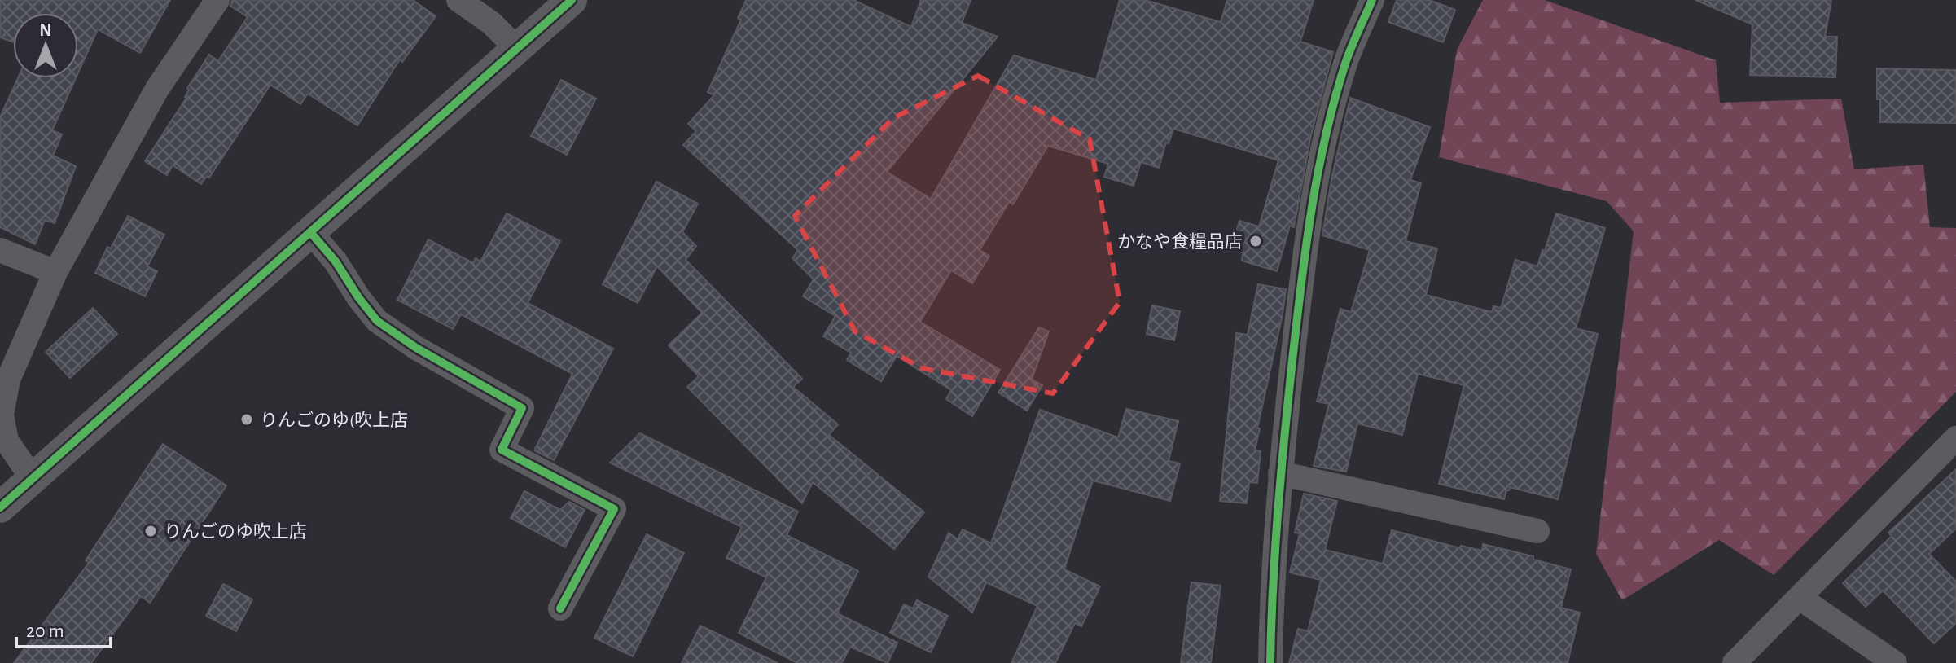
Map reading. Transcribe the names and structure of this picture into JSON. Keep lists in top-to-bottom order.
{
  "places": ["かなや食糧品店", "りんごのゆ(吹上店", "りんごのゆ吹上店"],
  "scale_bar": "20 m",
  "north": "top"
}
